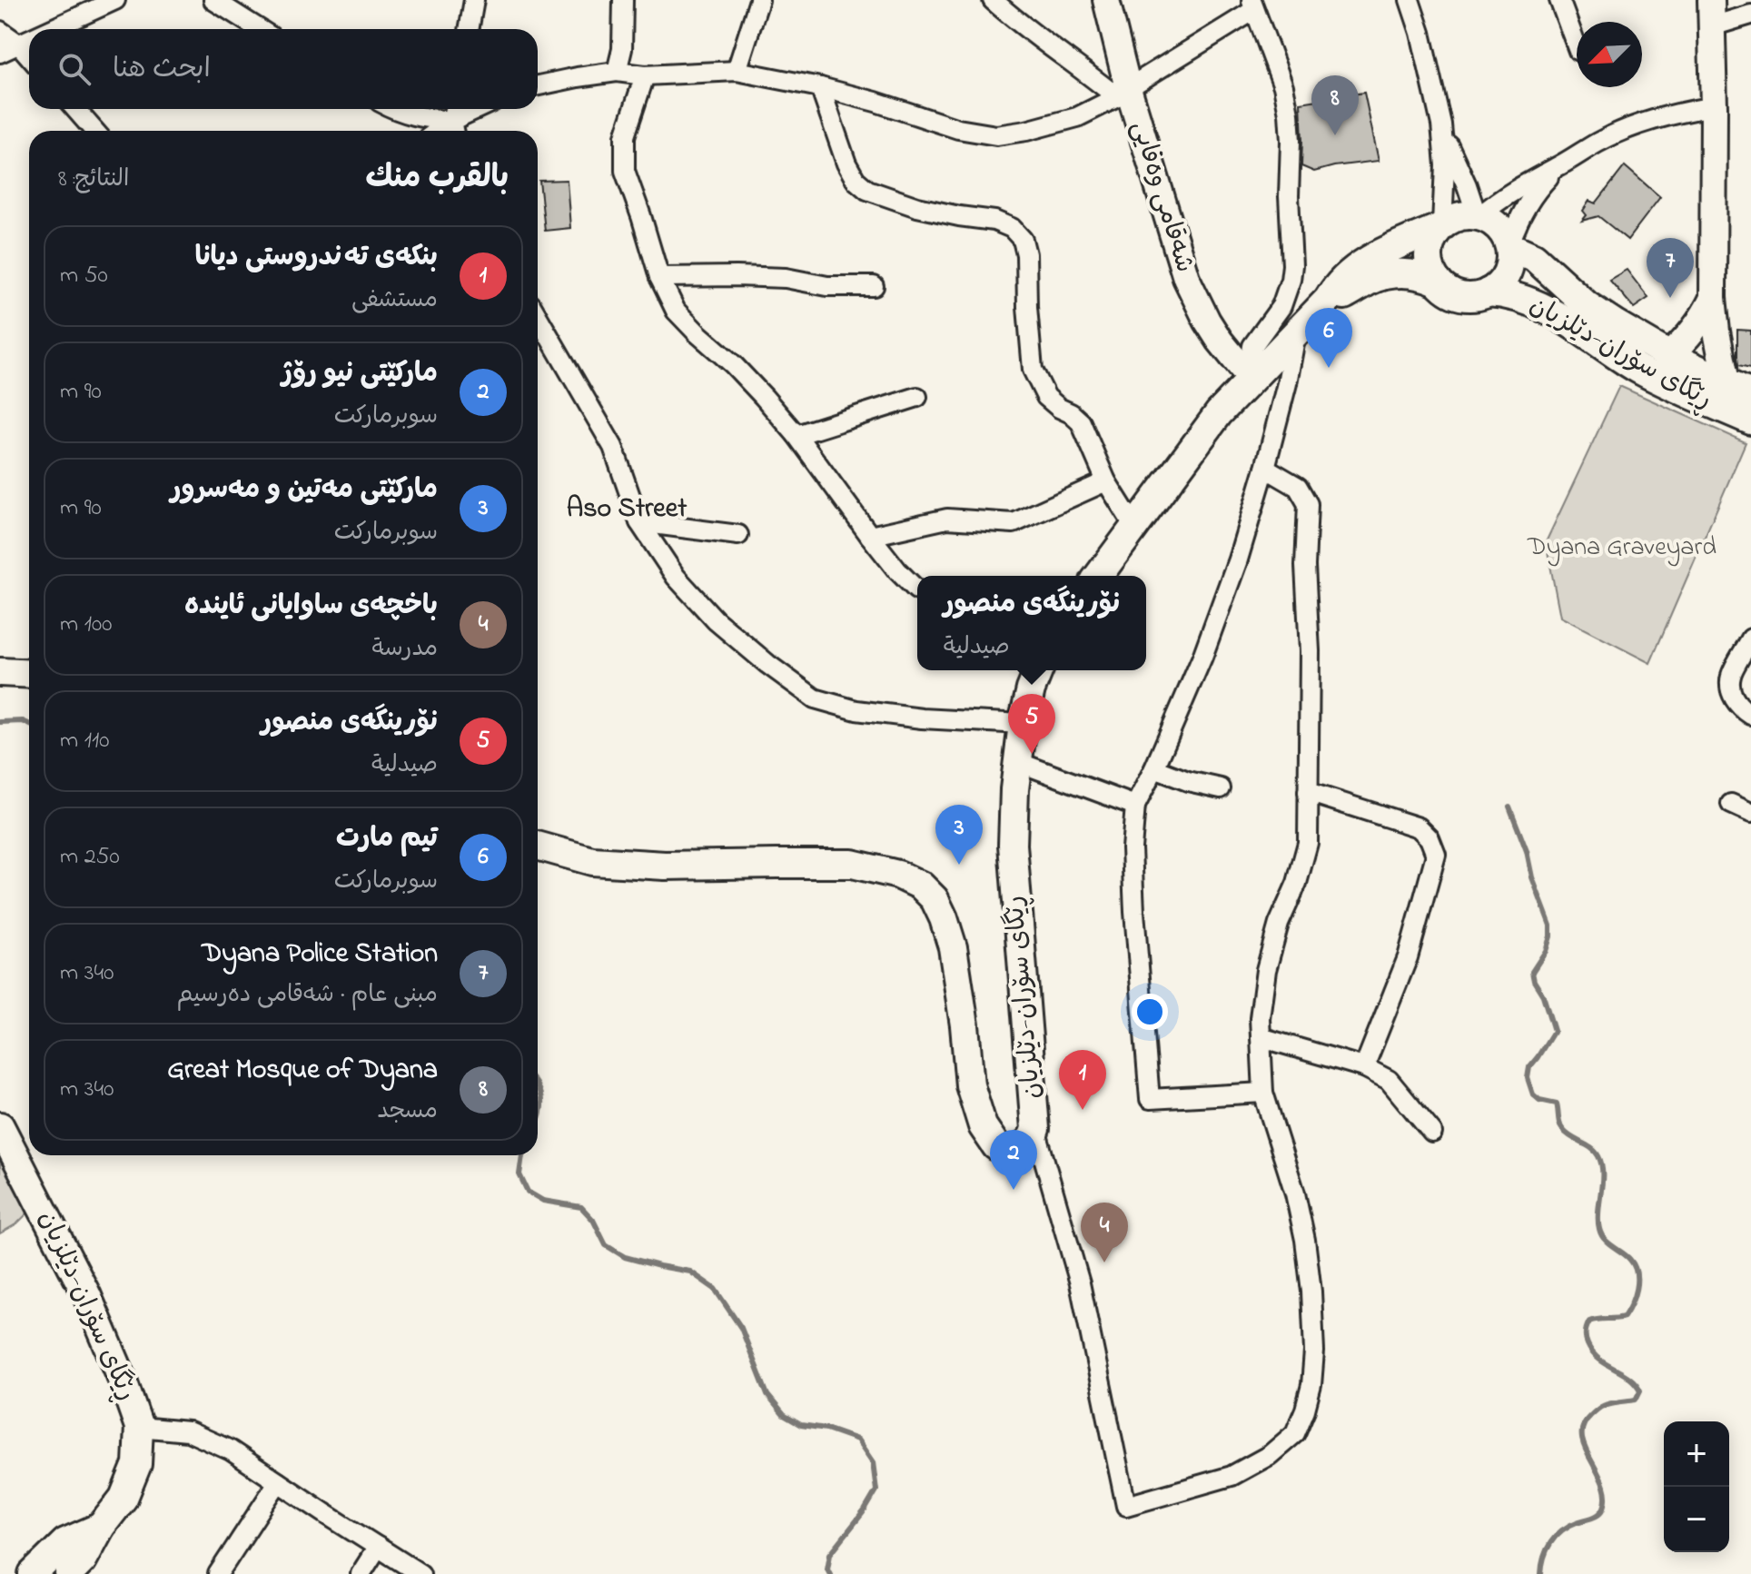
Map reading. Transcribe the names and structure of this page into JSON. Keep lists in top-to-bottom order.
{
  "streets": {
    "main road": ["ڕێگای سۆران-دێلزیان"],
    "street": ["شەقامی وەفایی"]
  },
  "districts": ["Aso Street"],
  "parks": ["Dyana Graveyard"],
  "north": "bottom left",
  "page": {
    "search": "ابحث هنا",
    "pins": [
      "8",
      "7",
      "6",
      "5",
      "3",
      "1",
      "2",
      "4"
    ],
    "heading": ["بالقرب منك", "النتائج: 8"],
    "list": [
      {
        "mark": "1",
        "name": "بنکەی تەندروستی دیانا",
        "note": "مستشفى",
        "value": "50 m"
      },
      {
        "mark": "2",
        "name": "مارکێتی نیو رۆژ",
        "note": "سوبرماركت",
        "value": "90 m"
      },
      {
        "mark": "3",
        "name": "مارکێتی مەتین و مەسرور",
        "note": "سوبرماركت",
        "value": "90 m"
      },
      {
        "mark": "4",
        "name": "باخچەی ساوایانی ئایندە",
        "note": "مدرسة",
        "value": "100 m"
      },
      {
        "mark": "5",
        "name": "نۆرینگه‌ی منصور",
        "note": "صيدلية",
        "value": "110 m"
      },
      {
        "mark": "6",
        "name": "تیم مارت",
        "note": "سوبرماركت",
        "value": "250 m"
      },
      {
        "mark": "7",
        "name": "Dyana Police Station",
        "note": "مبنى عام · شەقامی دەرسیم",
        "value": "340 m"
      },
      {
        "mark": "8",
        "name": "Great Mosque of Dyana",
        "note": "مسجد",
        "value": "340 m"
      }
    ],
    "popup": ["نۆرینگه‌ی منصور", "صيدلية"],
    "map_buttons": ["+", "−"]
  }
}
